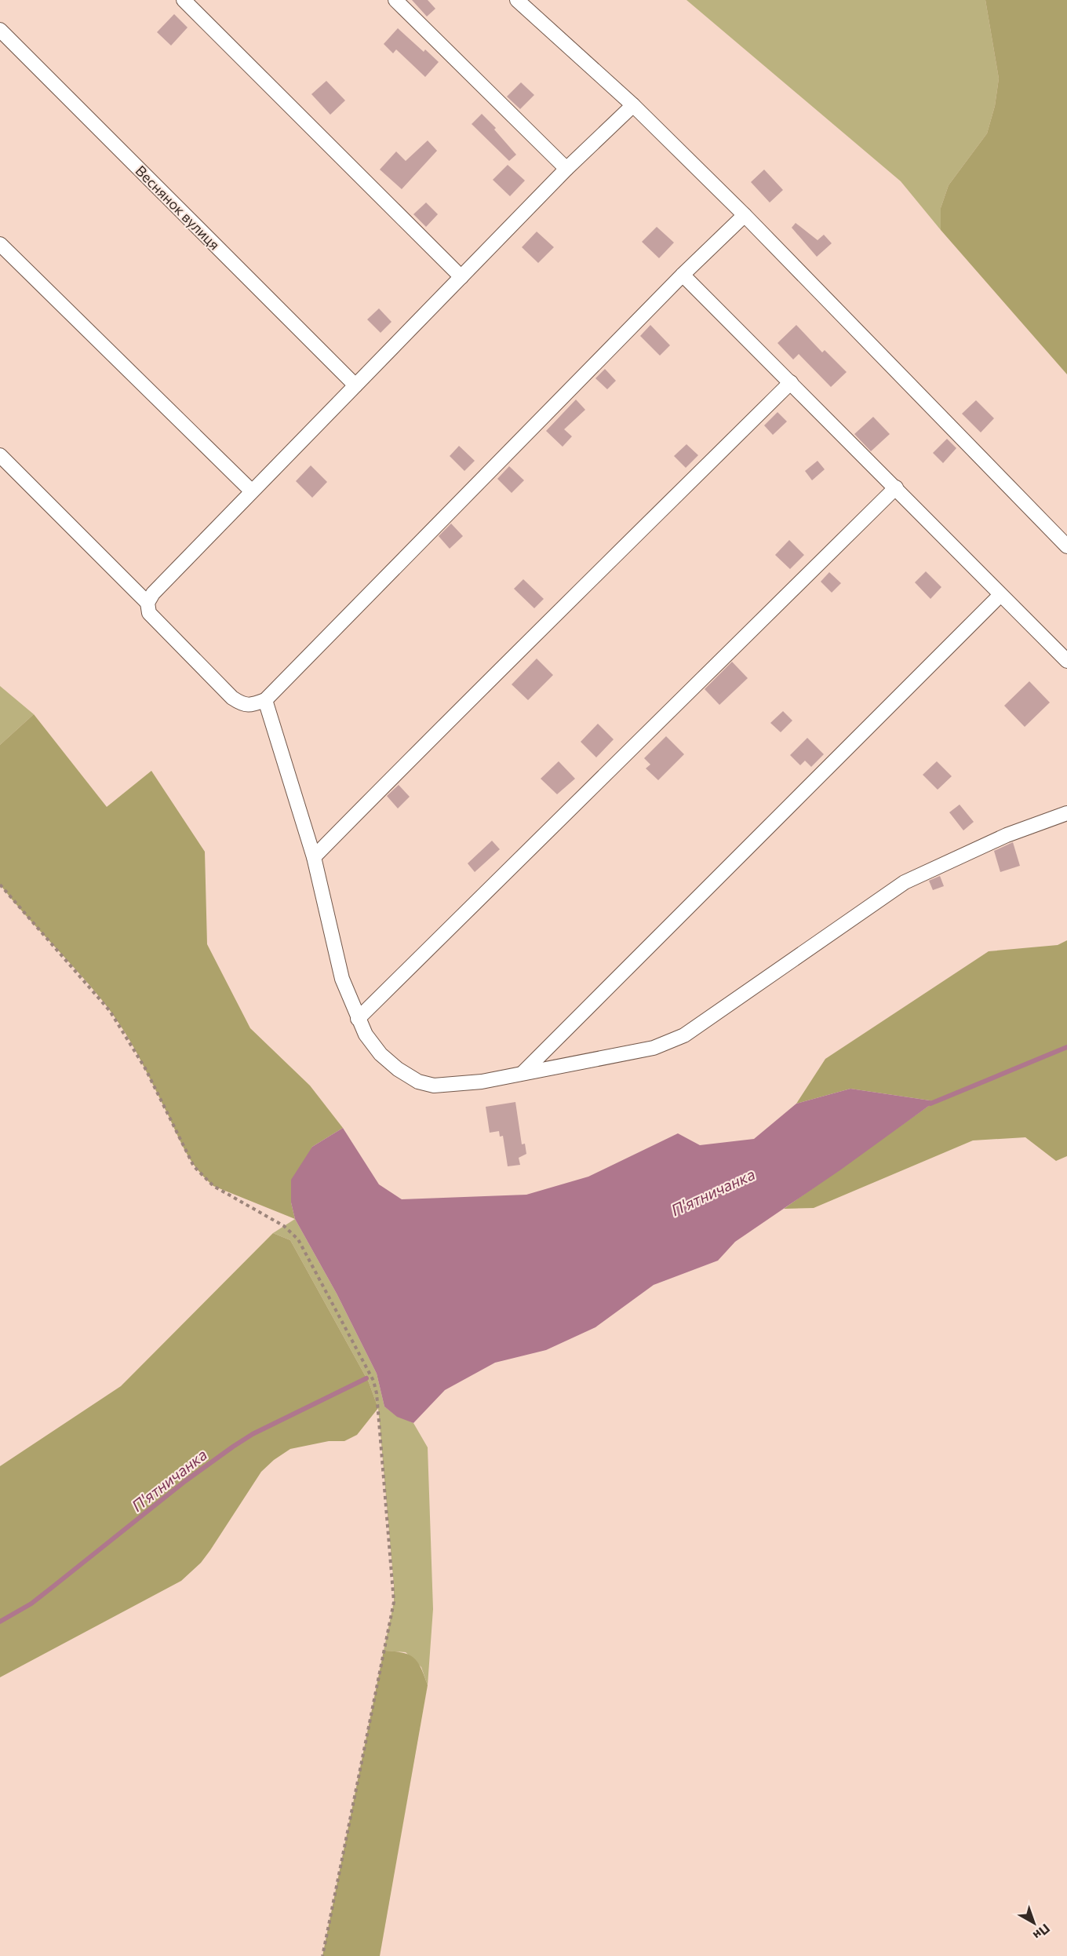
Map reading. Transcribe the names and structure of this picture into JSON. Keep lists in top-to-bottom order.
{
  "streets": {
    "street": ["Веснянок вулиця"]
  },
  "water": ["П'ятничанка"],
  "north": "bottom right"
}
